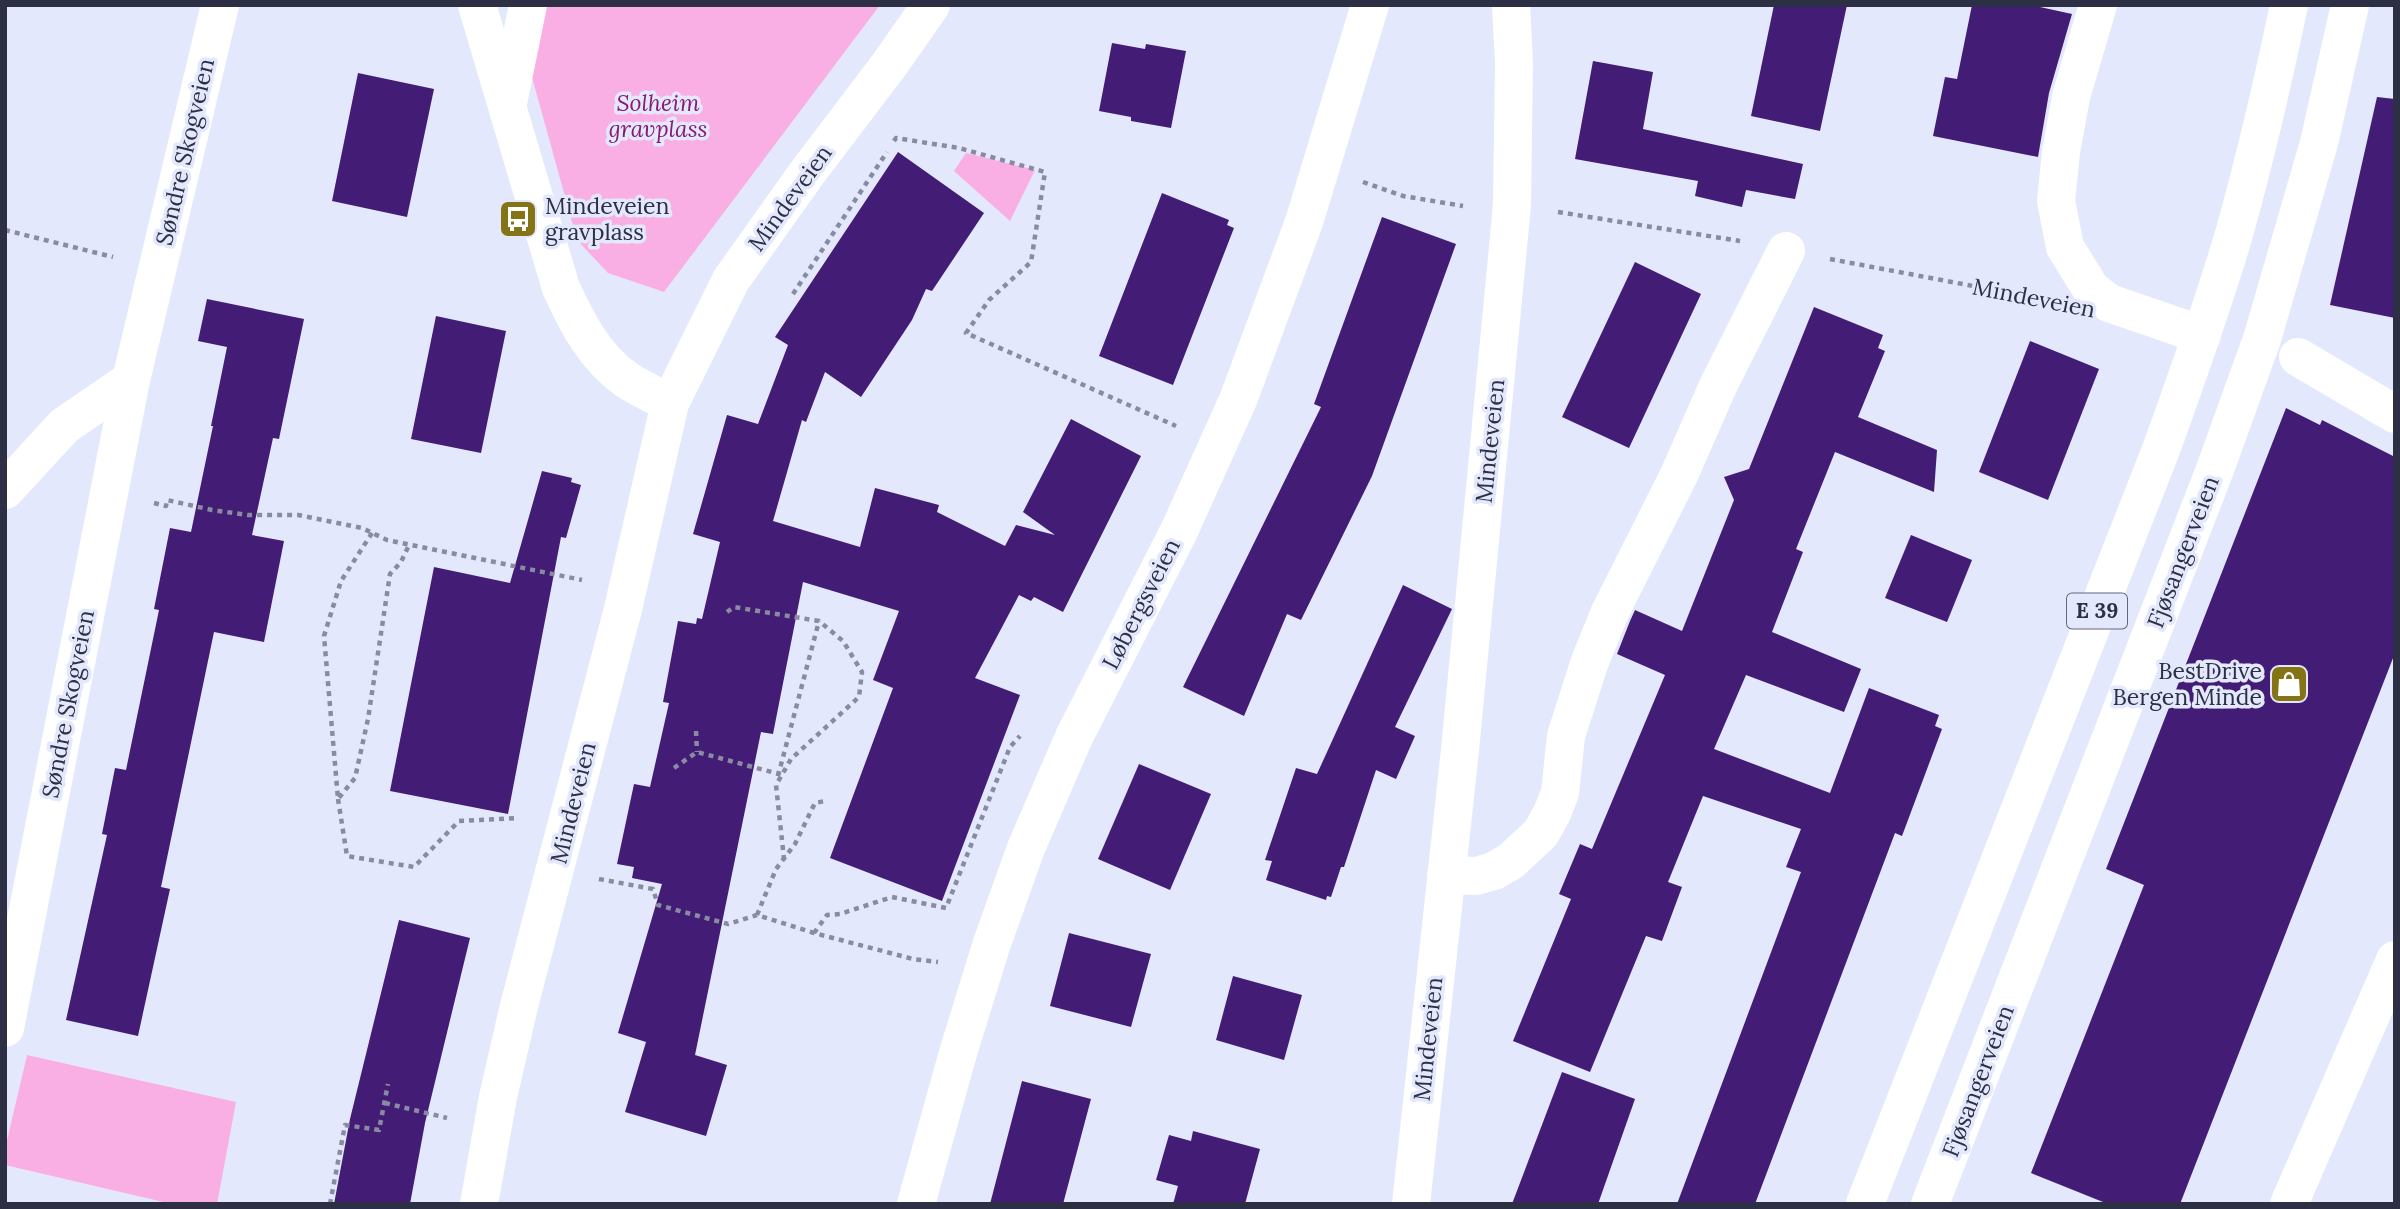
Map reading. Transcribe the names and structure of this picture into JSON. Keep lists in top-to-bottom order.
{
  "streets": {
    "main road": [
      "Søndre Skogveien",
      "Mindeveien",
      "Fjøsangerveien",
      "Løbergsveien",
      "E 39"
    ]
  },
  "parks": ["Solheim gravplass"],
  "places": {
    "bus stop": ["Mindeveien gravplass"],
    "shop": ["BestDrive Bergen Minde"]
  }
}
